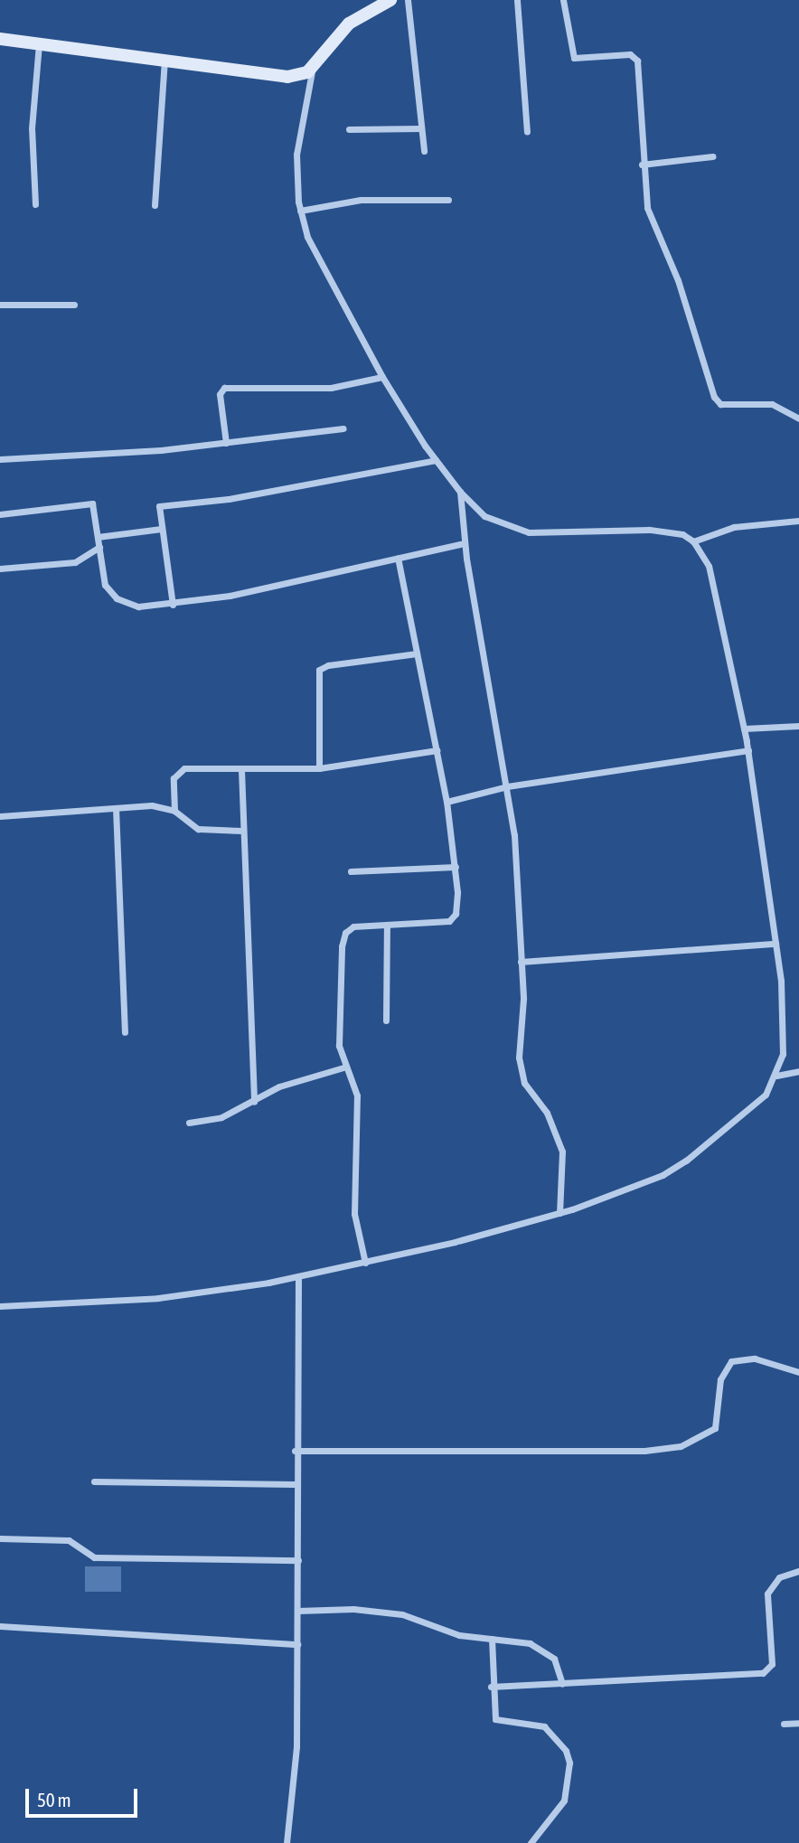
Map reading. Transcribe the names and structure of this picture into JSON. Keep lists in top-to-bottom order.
{
  "scale_bar": "50 m"
}
